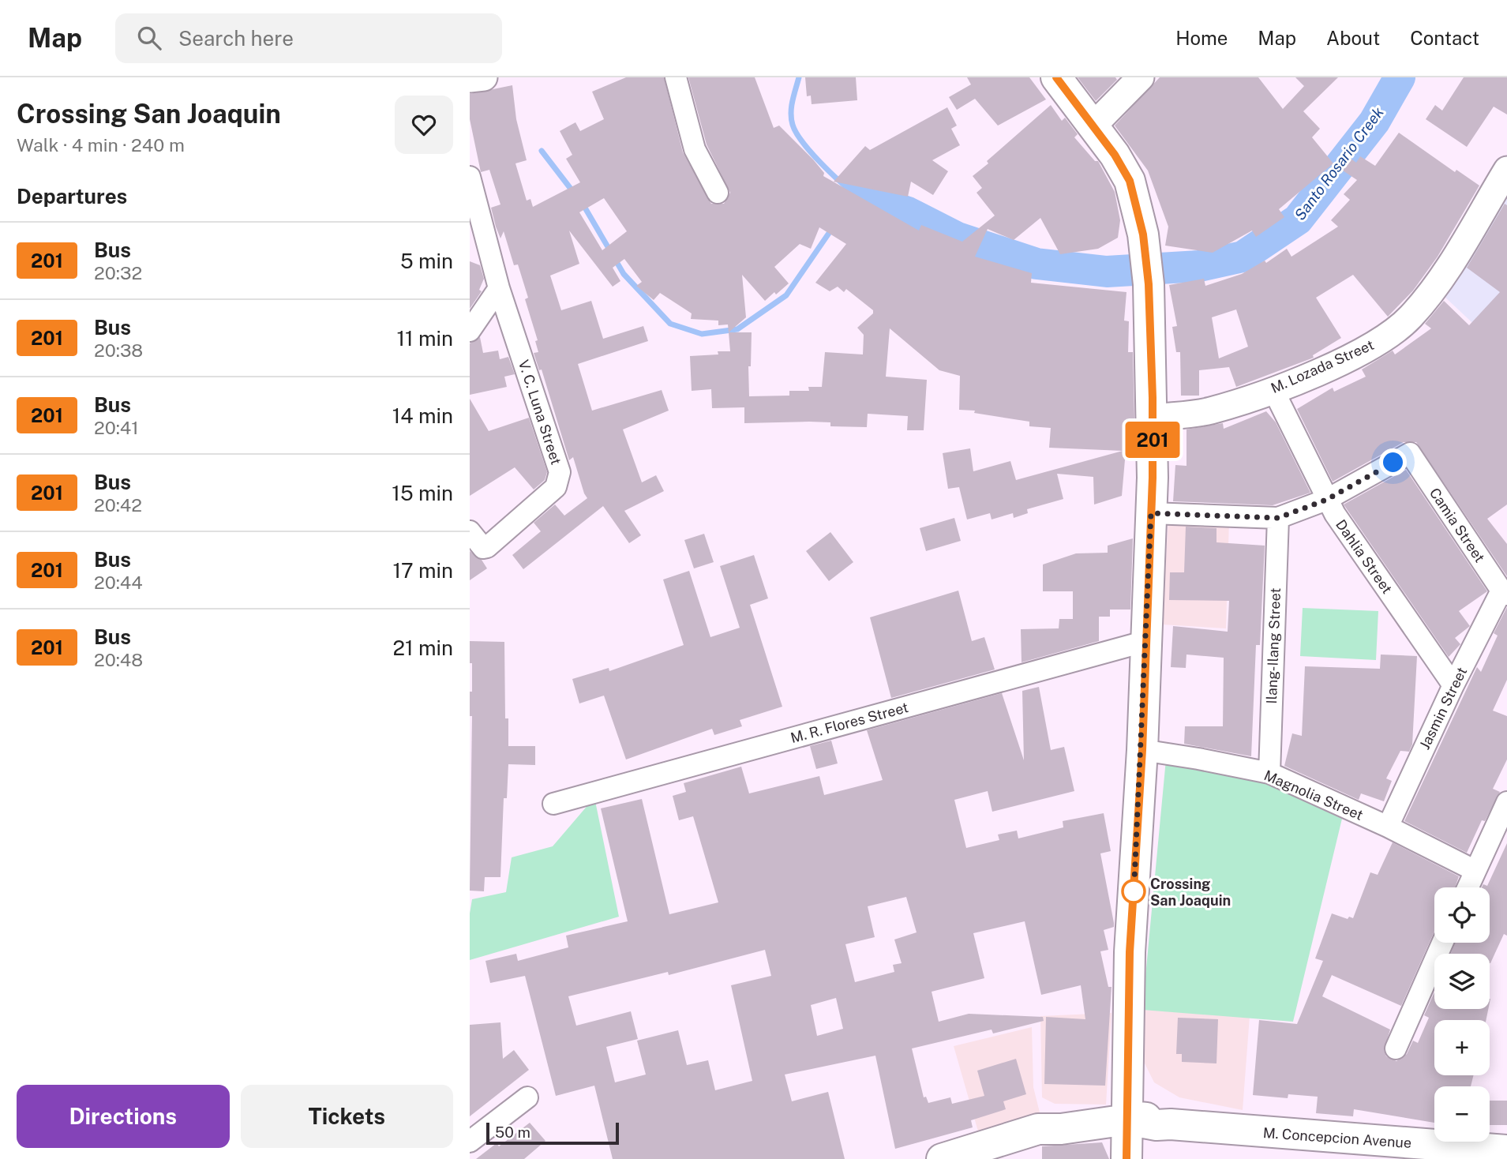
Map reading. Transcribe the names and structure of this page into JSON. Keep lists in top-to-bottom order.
{
  "streets": {
    "main road": ["M. Concepcion Avenue"],
    "street": [
      "M. Lozada Street",
      "V. C. Luna Street",
      "Camia Street",
      "Dahlia Street",
      "Ilang-Ilang Street",
      "Jasmin Street",
      "M. R. Flores Street",
      "Magnolia Street"
    ]
  },
  "crossings": [
    ["M. Lozada Street", "Dahlia Street"],
    ["Camia Street", "Dahlia Street"],
    ["Camia Street", "Jasmin Street"],
    ["Dahlia Street", "Jasmin Street"],
    ["Ilang-Ilang Street", "Magnolia Street"],
    ["Jasmin Street", "Magnolia Street"]
  ],
  "water": ["Santo Rosario Creek"],
  "places": ["Crossing San Joaquin"],
  "lines": ["bus line 201"],
  "scale_bar": "50 m",
  "page": {
    "header": "Map",
    "search": "Search here",
    "nav": [
      "Home",
      "Map",
      "About",
      "Contact"
    ],
    "heading": [
      ["Crossing San Joaquin", "Walk · 4 min · 240 m"],
      "Departures"
    ],
    "on_map": "201",
    "list": [
      {
        "mark": "201",
        "name": "Bus",
        "note": "20:32",
        "value": "5 min"
      },
      {
        "mark": "201",
        "name": "Bus",
        "note": "20:38",
        "value": "11 min"
      },
      {
        "mark": "201",
        "name": "Bus",
        "note": "20:41",
        "value": "14 min"
      },
      {
        "mark": "201",
        "name": "Bus",
        "note": "20:42",
        "value": "15 min"
      },
      {
        "mark": "201",
        "name": "Bus",
        "note": "20:44",
        "value": "17 min"
      },
      {
        "mark": "201",
        "name": "Bus",
        "note": "20:48",
        "value": "21 min"
      }
    ],
    "map_buttons": ["+", "−"],
    "buttons": ["Directions", "Tickets"],
    "scale": "50 m"
  }
}
